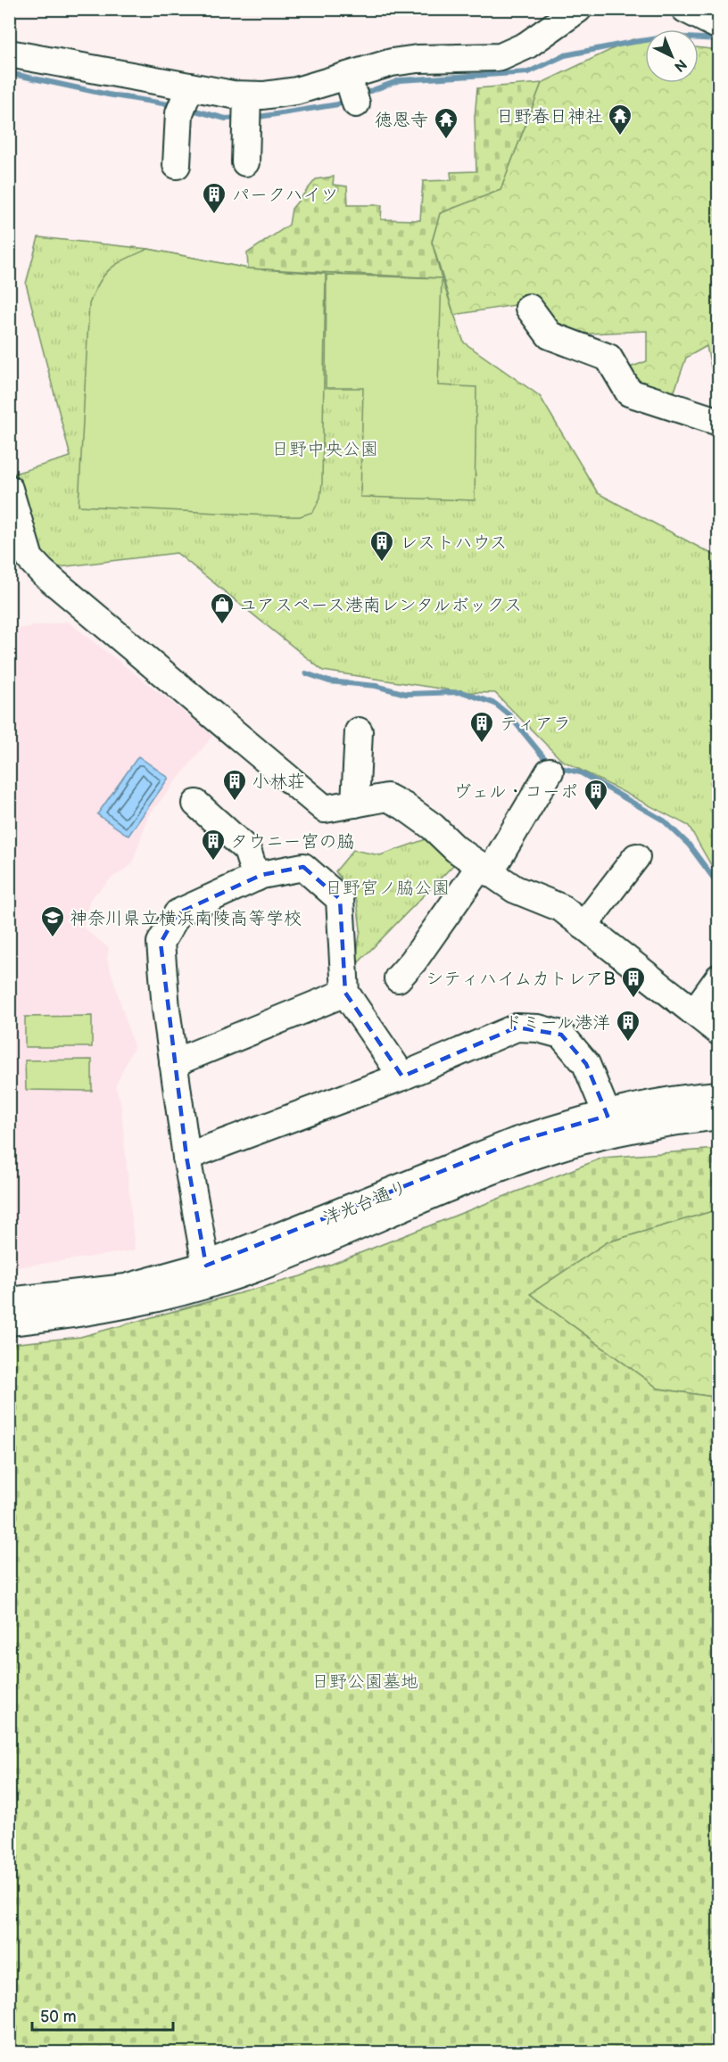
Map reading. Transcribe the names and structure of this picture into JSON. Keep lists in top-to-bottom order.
{
  "streets": {
    "street": ["洋光台通り"]
  },
  "parks": ["日野中央公園", "日野宮ノ脇公園", "日野公園墓地"],
  "places": {
    "temple": ["日野春日神社", "徳恩寺"],
    "building": [
      "パークハイツ",
      "レストハウス",
      "ティアラ",
      "小林荘",
      "ヴェル・コーポ",
      "タウニー宮の脇",
      "シティハイムカトレアB",
      "ドミール港洋"
    ],
    "shop": ["ユアスペース港南レンタルボックス"],
    "school or university": ["神奈川県立横浜南陵高等学校"]
  },
  "scale_bar": "50 m",
  "north": "bottom right"
}
